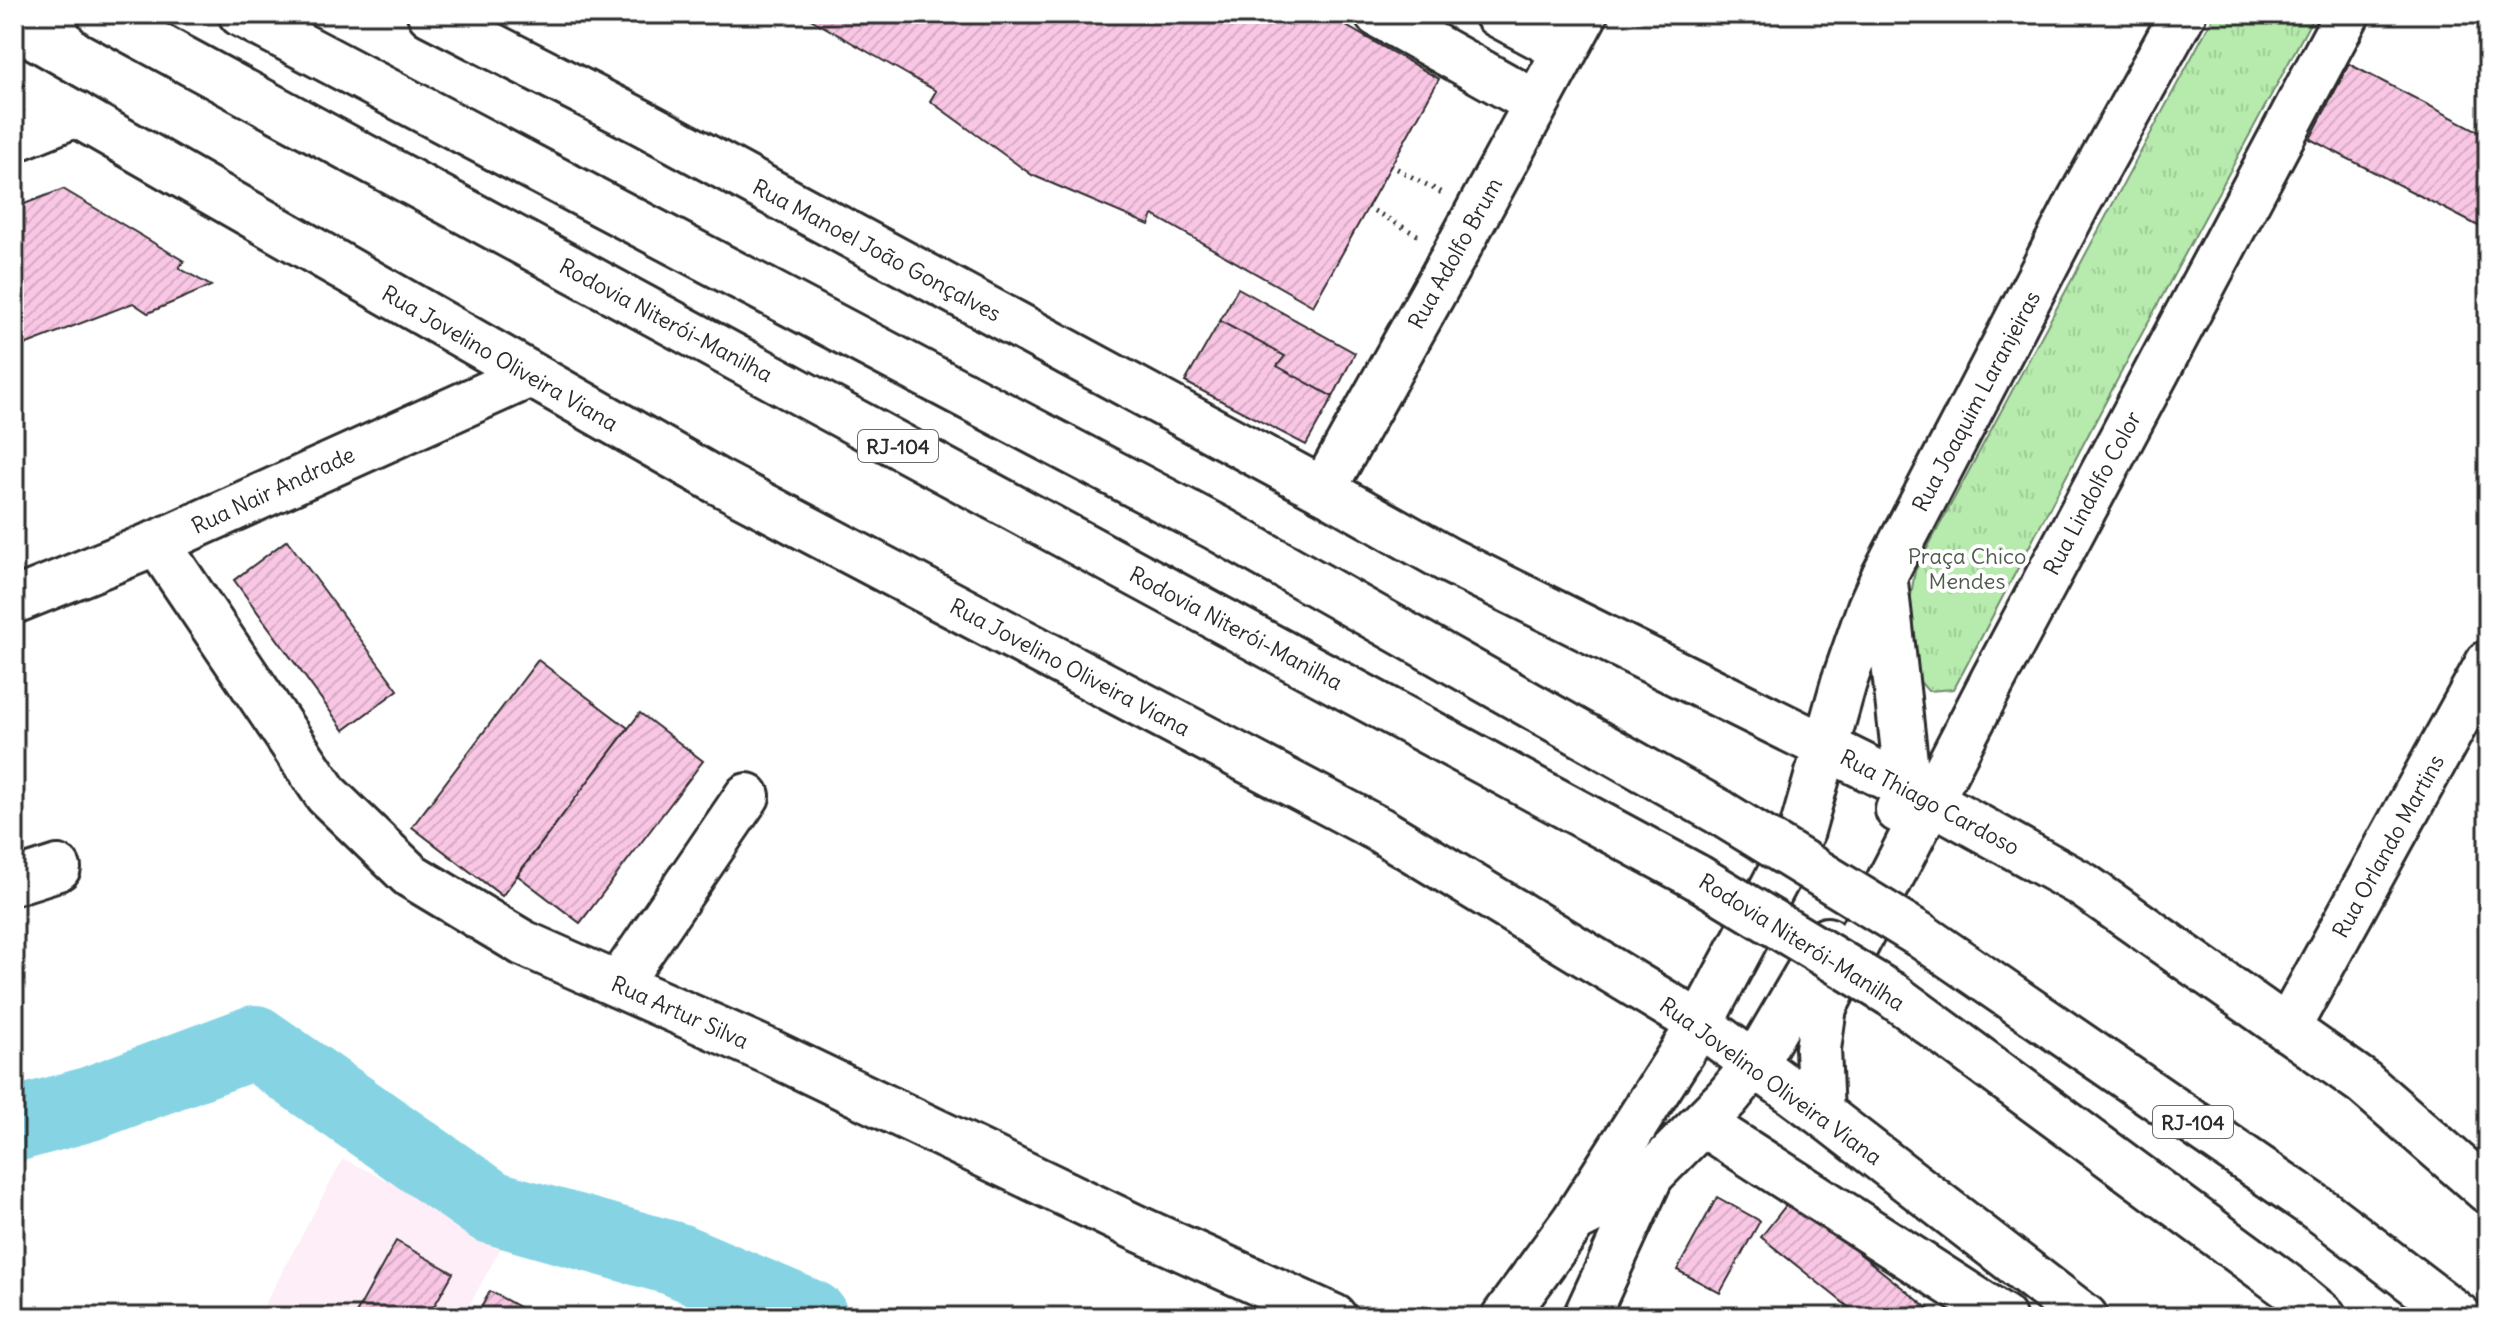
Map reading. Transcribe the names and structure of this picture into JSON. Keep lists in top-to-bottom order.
{
  "streets": {
    "main road": [
      "Rua Manoel João Gonçalves",
      "Rua Adolfo Brum",
      "Rodovia Niterói-Manilha",
      "Rua Jovelino Oliveira Viana",
      "Rua Joaquim Laranjeiras",
      "RJ-104",
      "Rua Nair Andrade",
      "Rua Lindolfo Color",
      "Rua Thiago Cardoso",
      "Rua Orlando Martins",
      "Rua Artur Silva"
    ]
  },
  "crossings": [
    ["Rua Manoel João Gonçalves", "Rua Adolfo Brum"],
    ["Rua Manoel João Gonçalves", "Rua Thiago Cardoso"],
    ["Rua Adolfo Brum", "Rua Thiago Cardoso"],
    ["Rua Jovelino Oliveira Viana", "Rua Joaquim Laranjeiras"],
    ["Rua Jovelino Oliveira Viana", "Rua Nair Andrade"],
    ["Rua Jovelino Oliveira Viana", "Rua Lindolfo Color"],
    ["Rua Joaquim Laranjeiras", "Rua Thiago Cardoso"],
    ["Rua Nair Andrade", "Rua Artur Silva"],
    ["Rua Lindolfo Color", "Rua Thiago Cardoso"],
    ["Rua Thiago Cardoso", "Rua Orlando Martins"]
  ],
  "parks": ["Praça Chico Mendes"]
}
